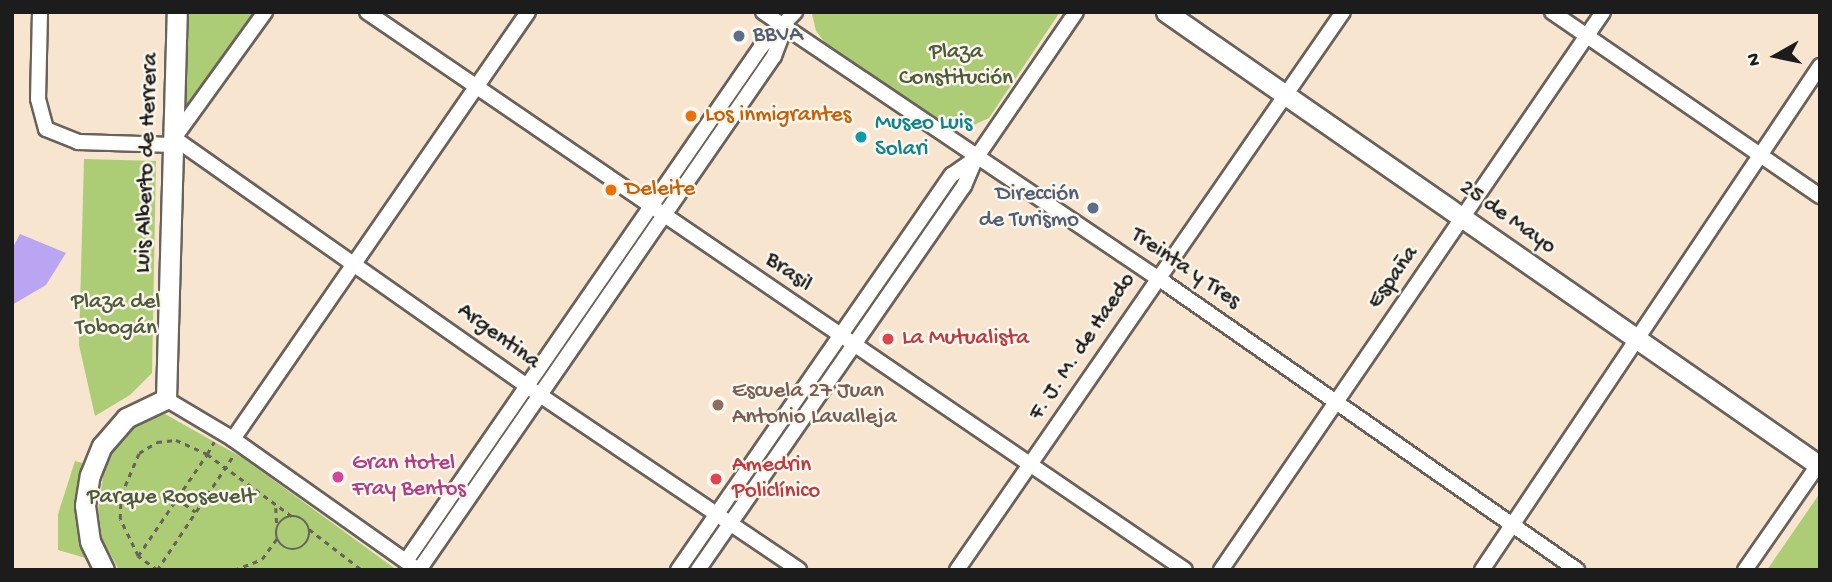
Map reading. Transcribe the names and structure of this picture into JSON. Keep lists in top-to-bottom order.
{
  "streets": {
    "street": [
      "Luis Alberto de Herrera",
      "25 de Mayo",
      "Treinta y Tres",
      "Brasil",
      "España",
      "Argentina",
      "F. J. M. de Haedo"
    ]
  },
  "crossings": [
    ["Luis Alberto de Herrera", "Argentina"],
    ["25 de Mayo", "España"],
    ["25 de Mayo", "F. J. M. de Haedo"],
    ["Treinta y Tres", "España"],
    ["Treinta y Tres", "F. J. M. de Haedo"],
    ["Brasil", "F. J. M. de Haedo"]
  ],
  "parks": ["Plaza Constitución", "Plaza del Tobogán", "Parque Roosevelt"],
  "places": [
    "BBVA",
    "Los inmigrantes",
    "Museo Luis Solari",
    "Deleite",
    "Dirección de Turismo",
    "La Mutualista",
    "Escuela 27 Juan Antonio Lavalleja",
    "Gran Hotel Fray Bentos",
    "Amedrin Policlínico"
  ],
  "north": "left"
}
